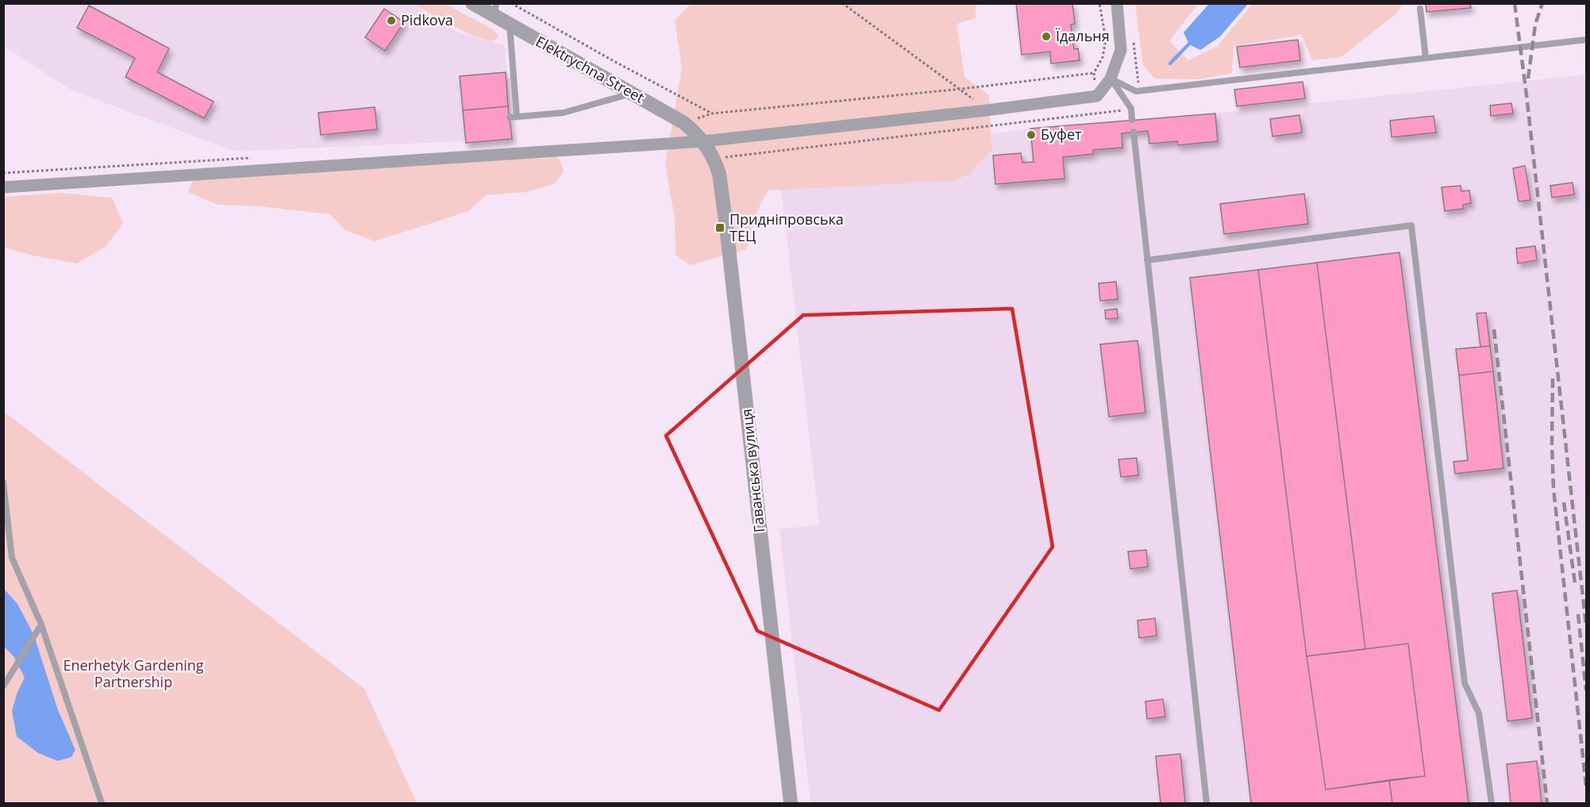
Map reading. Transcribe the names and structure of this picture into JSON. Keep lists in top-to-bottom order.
{
  "streets": {
    "street": ["Elektrychna Street", "Гаванська вулиця"]
  },
  "crossings": [
    ["Elektrychna Street", "Гаванська вулиця"]
  ],
  "parks": ["Enerhetyk Gardening Partnership"],
  "places": {
    "other": ["Pidkova", "Їдальня", "Буфет"],
    "transit": ["Придніпровська ТЕЦ"]
  }
}
